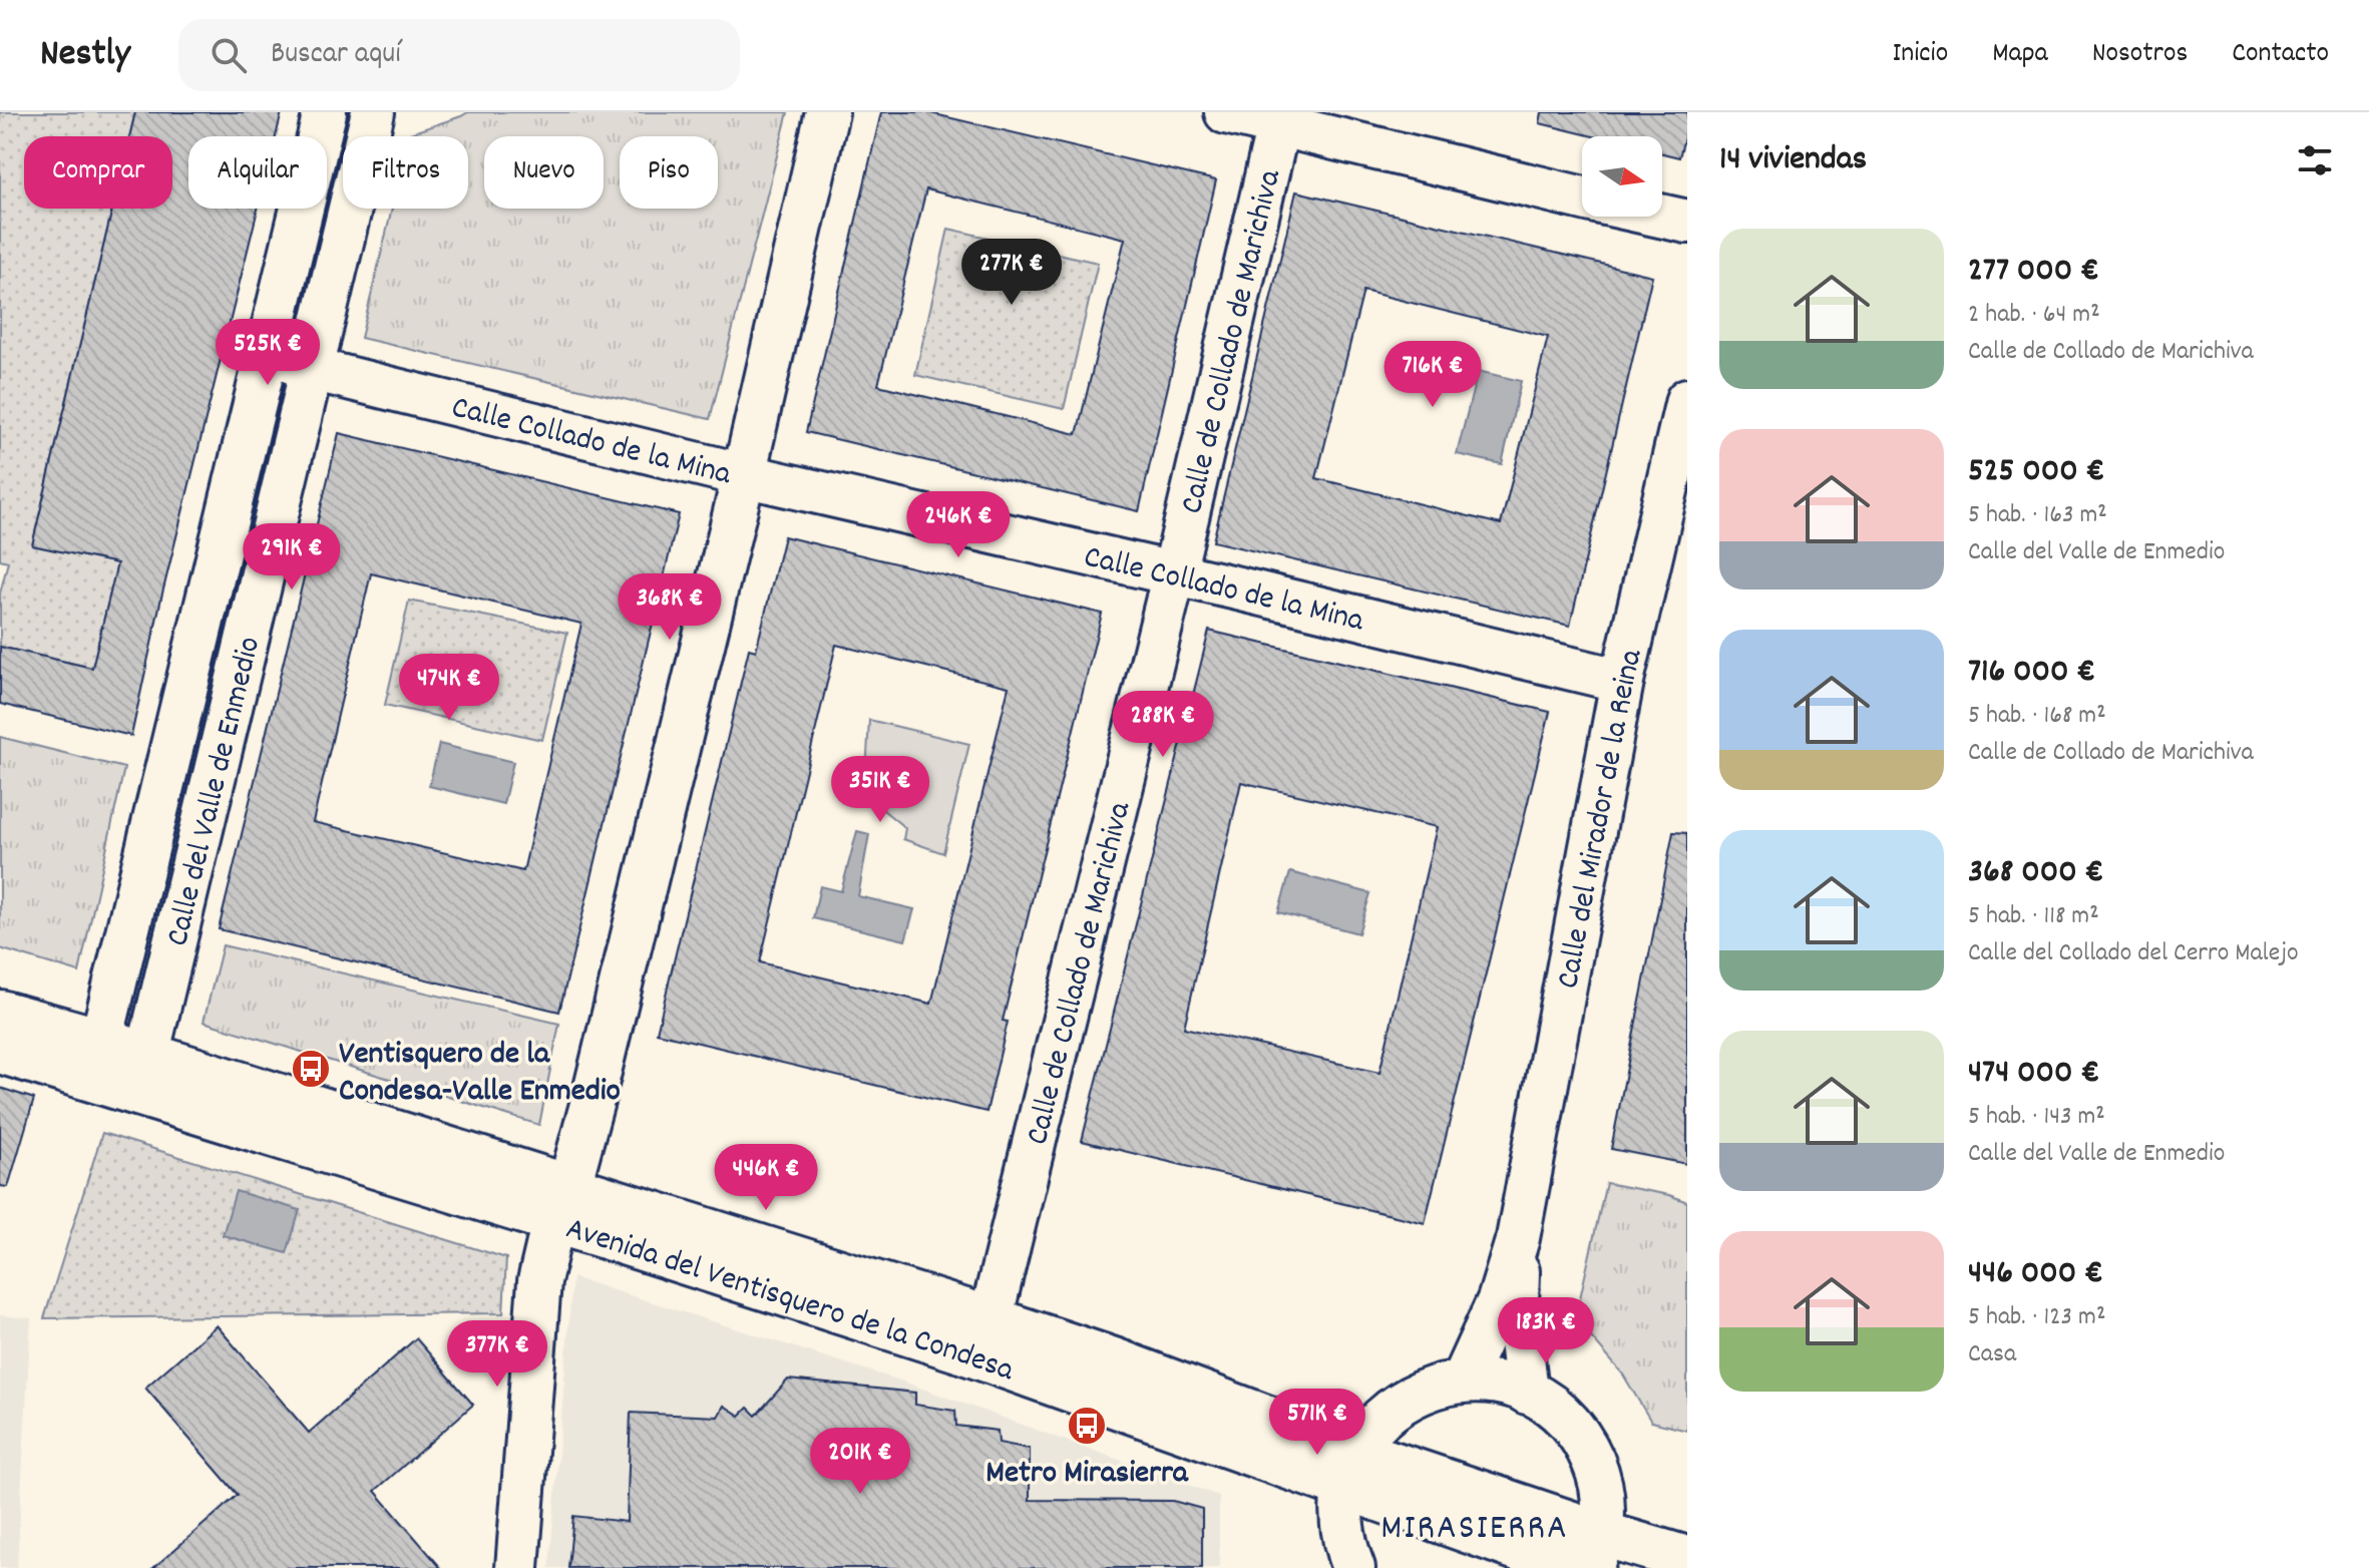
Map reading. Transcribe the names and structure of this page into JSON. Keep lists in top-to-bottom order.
{
  "streets": {
    "main road": ["Avenida del Ventisquero de la Condesa"],
    "street": [
      "Calle de Collado de Marichiva",
      "Calle Collado de la Mina",
      "Calle del Valle de Enmedio",
      "Calle del Mirador de la Reina"
    ]
  },
  "crossings": [
    ["Calle de Collado de Marichiva", "Calle Collado de la Mina"],
    ["Calle de Collado de Marichiva", "Avenida del Ventisquero de la Condesa"],
    ["Calle Collado de la Mina", "Calle del Valle de Enmedio"],
    ["Calle Collado de la Mina", "Calle del Mirador de la Reina"],
    ["Calle del Valle de Enmedio", "Avenida del Ventisquero de la Condesa"]
  ],
  "districts": ["MIRASIERRA"],
  "places": {
    "bus stop": ["Ventisquero de la Condesa-Valle Enmedio", "Metro Mirasierra"]
  },
  "north": "right",
  "page": {
    "header": "Nestly",
    "search": "Buscar aquí",
    "nav": [
      "Inicio",
      "Mapa",
      "Nosotros",
      "Contacto"
    ],
    "heading": "14 viviendas",
    "chip": [
      "Comprar",
      "Alquilar",
      "Filtros",
      "Nuevo",
      "Piso"
    ],
    "list": [
      {
        "name": "277 000 €",
        "note": "2 hab. · 64 m² · Calle de Collado de Marichiva"
      },
      {
        "name": "525 000 €",
        "note": "5 hab. · 163 m² · Calle del Valle de Enmedio"
      },
      {
        "name": "716 000 €",
        "note": "5 hab. · 168 m² · Calle de Collado de Marichiva"
      },
      {
        "name": "368 000 €",
        "note": "5 hab. · 118 m² · Calle del Collado del Cerro Malejo"
      },
      {
        "name": "474 000 €",
        "note": "5 hab. · 143 m² · Calle del Valle de Enmedio"
      },
      {
        "name": "446 000 €",
        "note": "5 hab. · 123 m² · Casa"
      }
    ],
    "price": [
      "277K €",
      "525K €",
      "716K €",
      "246K €",
      "291K €",
      "368K €",
      "474K €",
      "288K €",
      "351K €",
      "446K €",
      "183K €",
      "377K €",
      "571K €",
      "201K €"
    ]
  }
}
